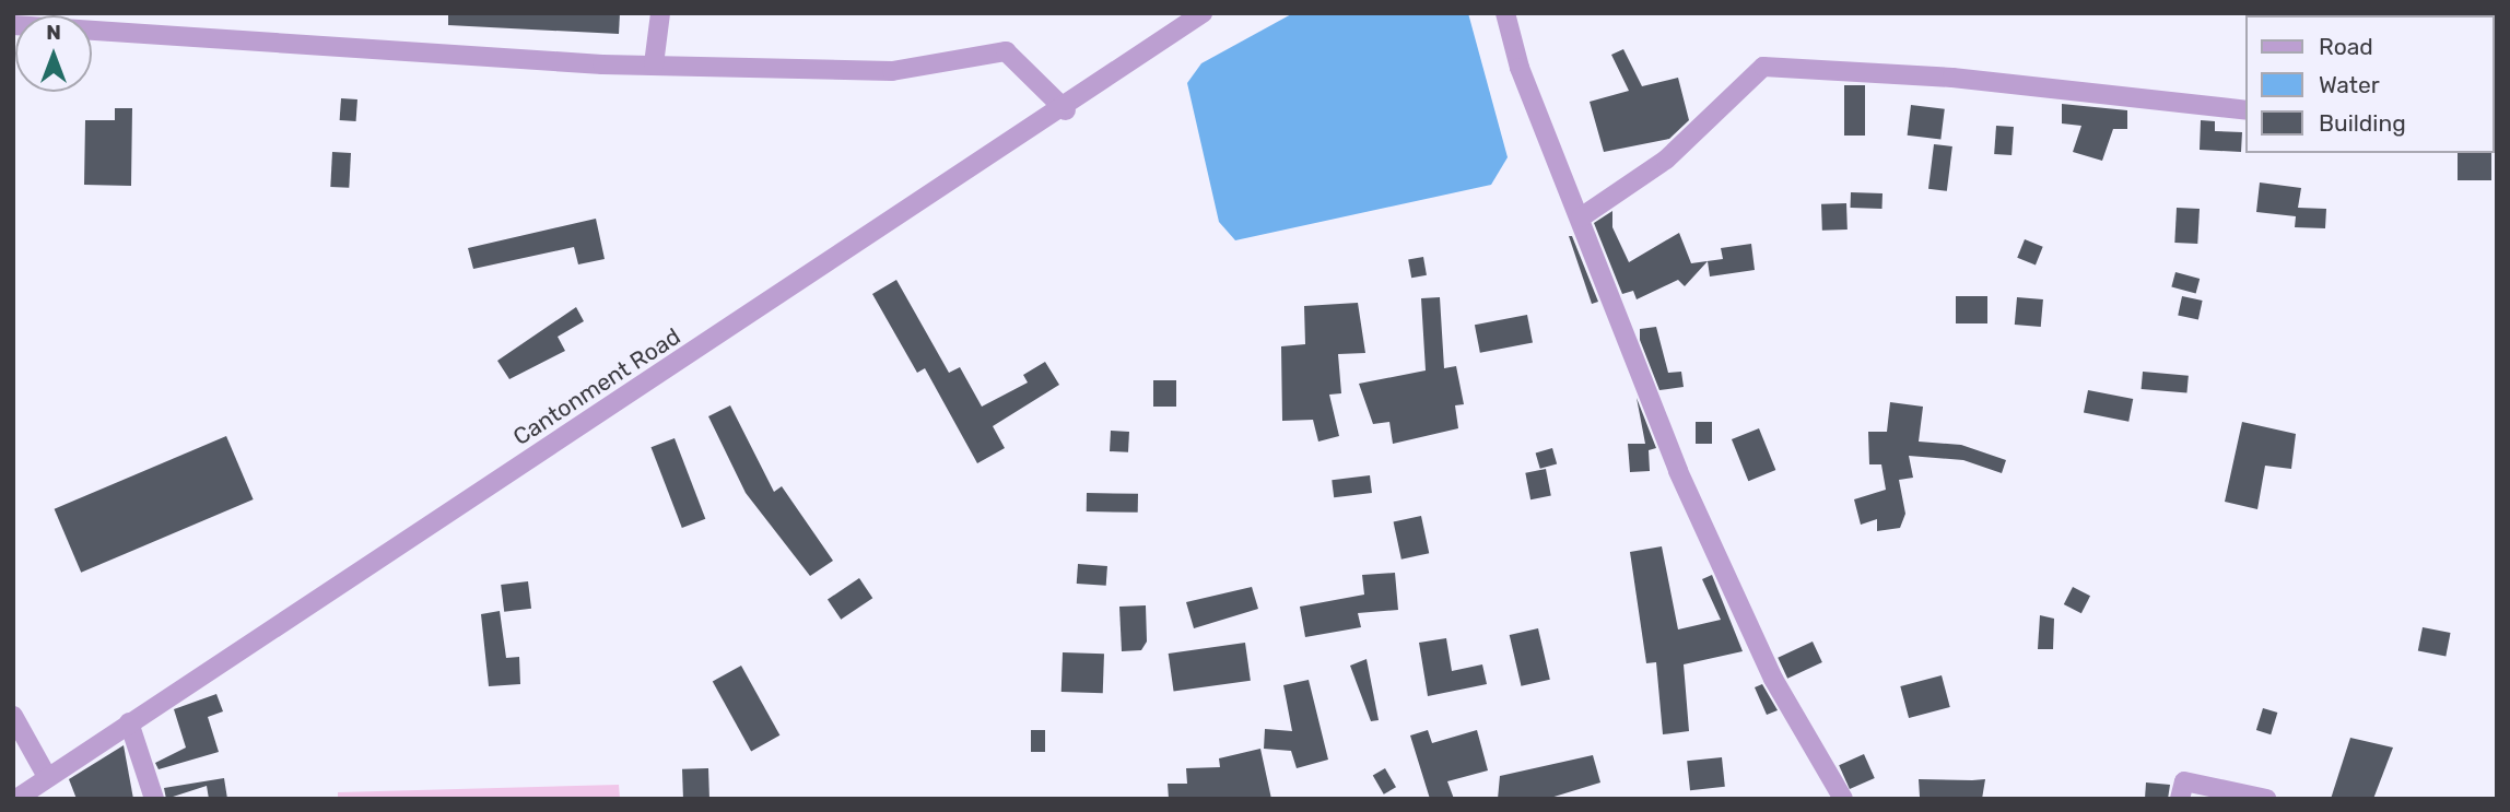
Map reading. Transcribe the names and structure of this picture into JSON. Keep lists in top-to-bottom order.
{
  "streets": {
    "street": ["Cantonment Road"]
  },
  "legend": ["Road", "Water", "Building"],
  "north": "top"
}
